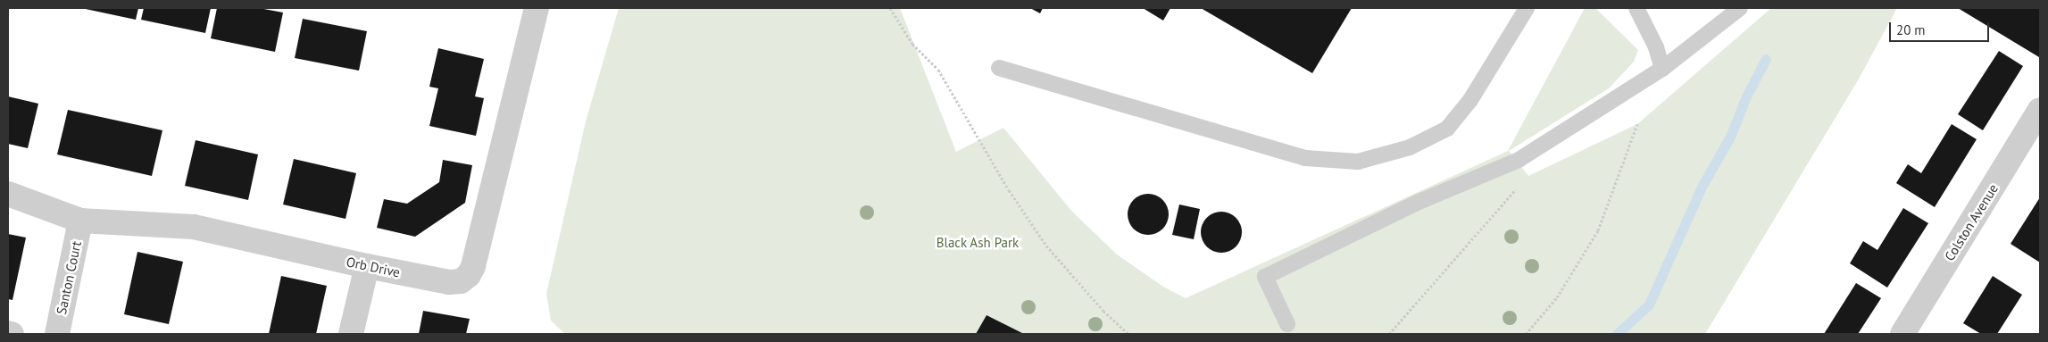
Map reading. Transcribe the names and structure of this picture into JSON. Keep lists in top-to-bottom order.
{
  "streets": {
    "street": ["Colston Avenue", "Orb Drive", "Santon Court"]
  },
  "crossings": [
    ["Orb Drive", "Santon Court"]
  ],
  "parks": ["Black Ash Park"],
  "scale_bar": "20 m"
}
